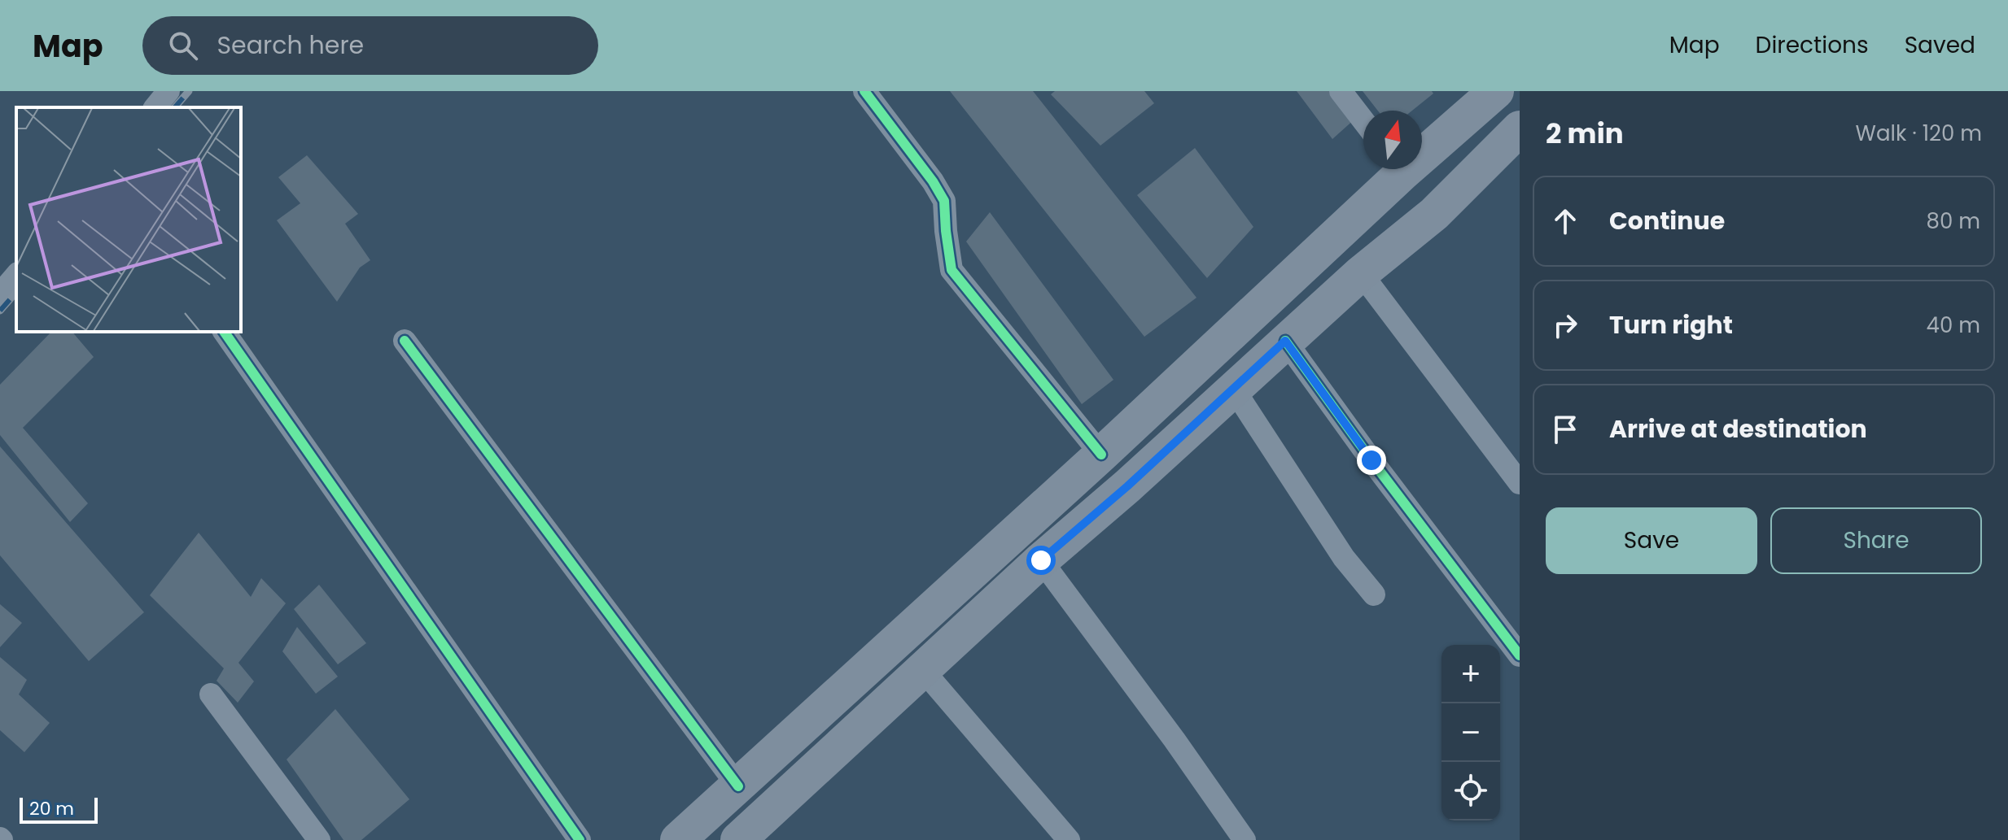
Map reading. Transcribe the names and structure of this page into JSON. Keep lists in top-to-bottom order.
{
  "scale_bar": "20 m",
  "north": "top",
  "page": {
    "header": "Map",
    "search": "Search here",
    "nav": ["Map", "Directions", "Saved"],
    "heading": ["2 min", "Walk · 120 m"],
    "list": [
      ["Continue", "80 m"],
      ["Turn right", "40 m"],
      "Arrive at destination"
    ],
    "buttons": ["Save", "Share"],
    "map_buttons": ["+", "−"],
    "scale": "20 m"
  }
}
